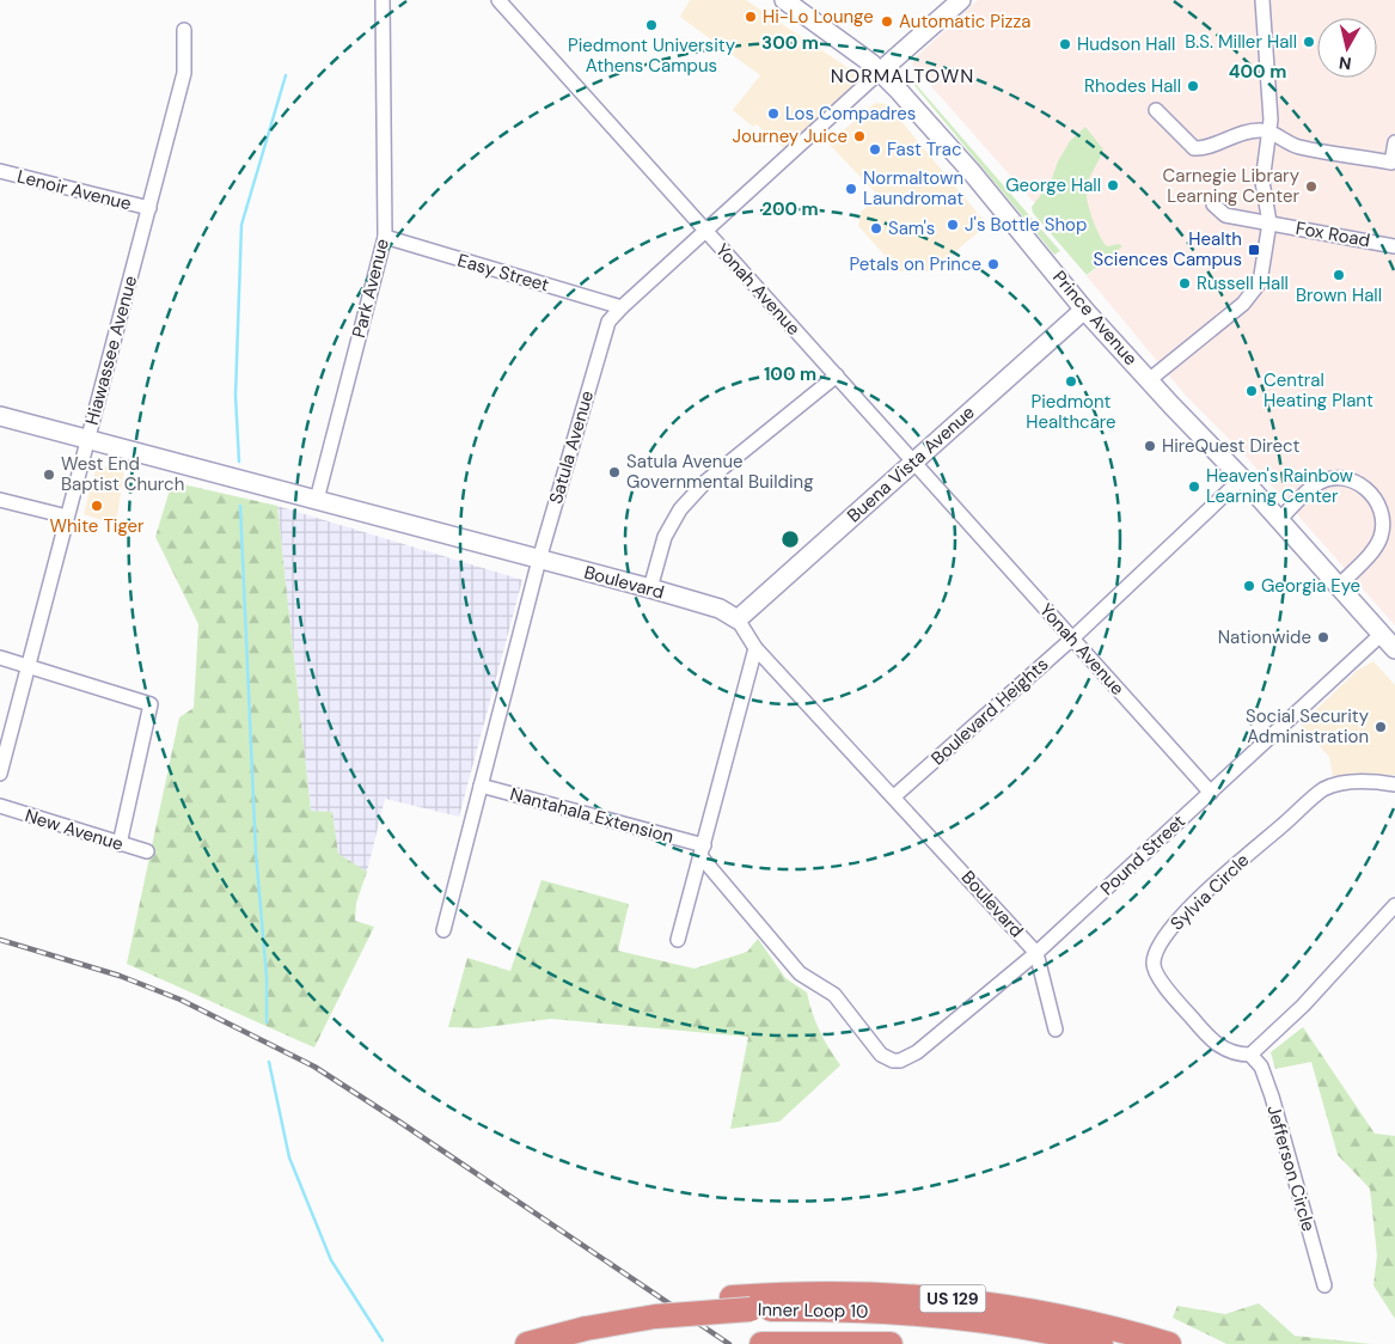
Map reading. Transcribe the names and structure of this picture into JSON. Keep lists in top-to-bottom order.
{
  "streets": {
    "highway": ["US 129", "Inner Loop 10"],
    "street": [
      "Lenoir Avenue",
      "Fox Road",
      "Easy Street",
      "Park Avenue",
      "Yonah Avenue",
      "Prince Avenue",
      "Hiawassee Avenue",
      "Satula Avenue",
      "Buena Vista Avenue",
      "Boulevard",
      "Boulevard Heights",
      "Nantahala Extension",
      "New Avenue",
      "Pound Street",
      "Sylvia Circle",
      "Jefferson Circle"
    ]
  },
  "crossings": [
    ["Lenoir Avenue", "Hiawassee Avenue"],
    ["Easy Street", "Park Avenue"],
    ["Easy Street", "Satula Avenue"],
    ["Park Avenue", "Boulevard"],
    ["Yonah Avenue", "Satula Avenue"],
    ["Yonah Avenue", "Buena Vista Avenue"],
    ["Yonah Avenue", "Boulevard Heights"],
    ["Yonah Avenue", "Pound Street"],
    ["Prince Avenue", "Satula Avenue"],
    ["Prince Avenue", "Buena Vista Avenue"],
    ["Prince Avenue", "Boulevard Heights"],
    ["Prince Avenue", "Pound Street"],
    ["Hiawassee Avenue", "Boulevard"],
    ["Satula Avenue", "Boulevard"],
    ["Satula Avenue", "Nantahala Extension"],
    ["Buena Vista Avenue", "Boulevard"],
    ["Boulevard", "Boulevard Heights"],
    ["Boulevard", "Pound Street"],
    ["Nantahala Extension", "Pound Street"],
    ["Sylvia Circle", "Jefferson Circle"],
    ["US 129", "Inner Loop 10"]
  ],
  "districts": ["NORMALTOWN"],
  "places": {
    "other": [
      "Hi-Lo Lounge",
      "Automatic Pizza",
      "Piedmont University Athens Campus",
      "B.S. Miller Hall",
      "Hudson Hall",
      "Rhodes Hall",
      "Los Compadres",
      "Journey Juice",
      "Fast Trac",
      "George Hall",
      "Carnegie Library Learning Center",
      "Normaltown Laundromat",
      "J's Bottle Shop",
      "Sam's",
      "Petals on Prince",
      "Brown Hall",
      "Russell Hall",
      "Piedmont Healthcare",
      "Central Heating Plant",
      "HireQuest Direct",
      "Satula Avenue Governmental Building",
      "West End Baptist Church",
      "Heaven's Rainbow Learning Center",
      "White Tiger",
      "Georgia Eye",
      "Nationwide",
      "Social Security Administration"
    ],
    "transit": ["Health Sciences Campus"]
  },
  "north": "bottom",
  "rings": [
    "300 m",
    "400 m",
    "200 m",
    "100 m"
  ]
}
